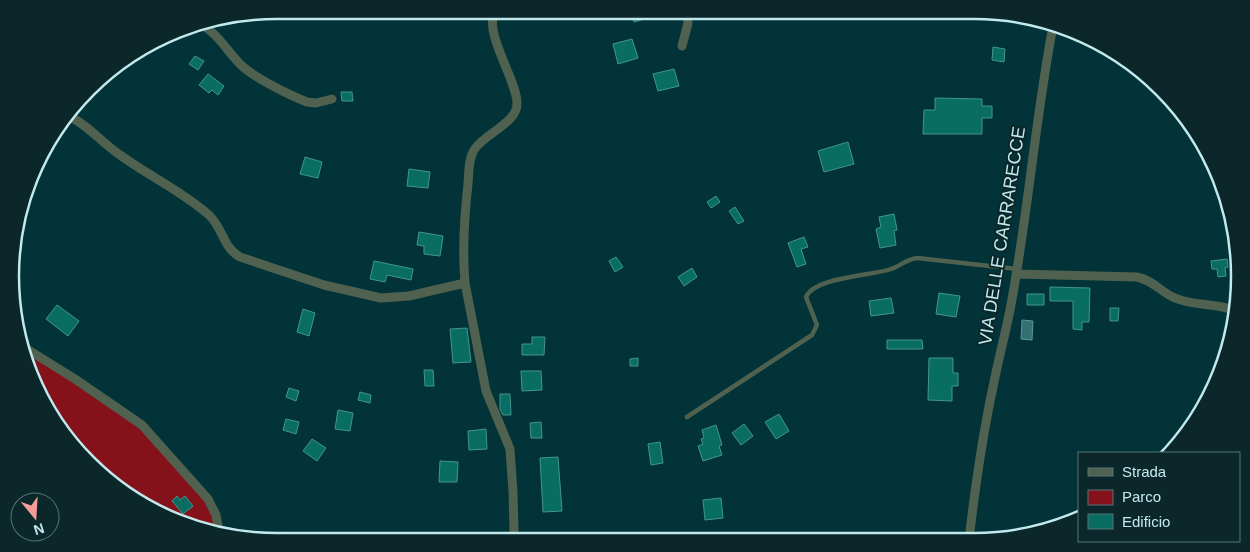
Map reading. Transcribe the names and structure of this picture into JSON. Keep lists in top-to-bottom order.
{
  "streets": {
    "street": ["VIA DELLE CARRARECCE"]
  },
  "legend": ["Strada", "Parco", "Edificio"],
  "north": "bottom"
}
